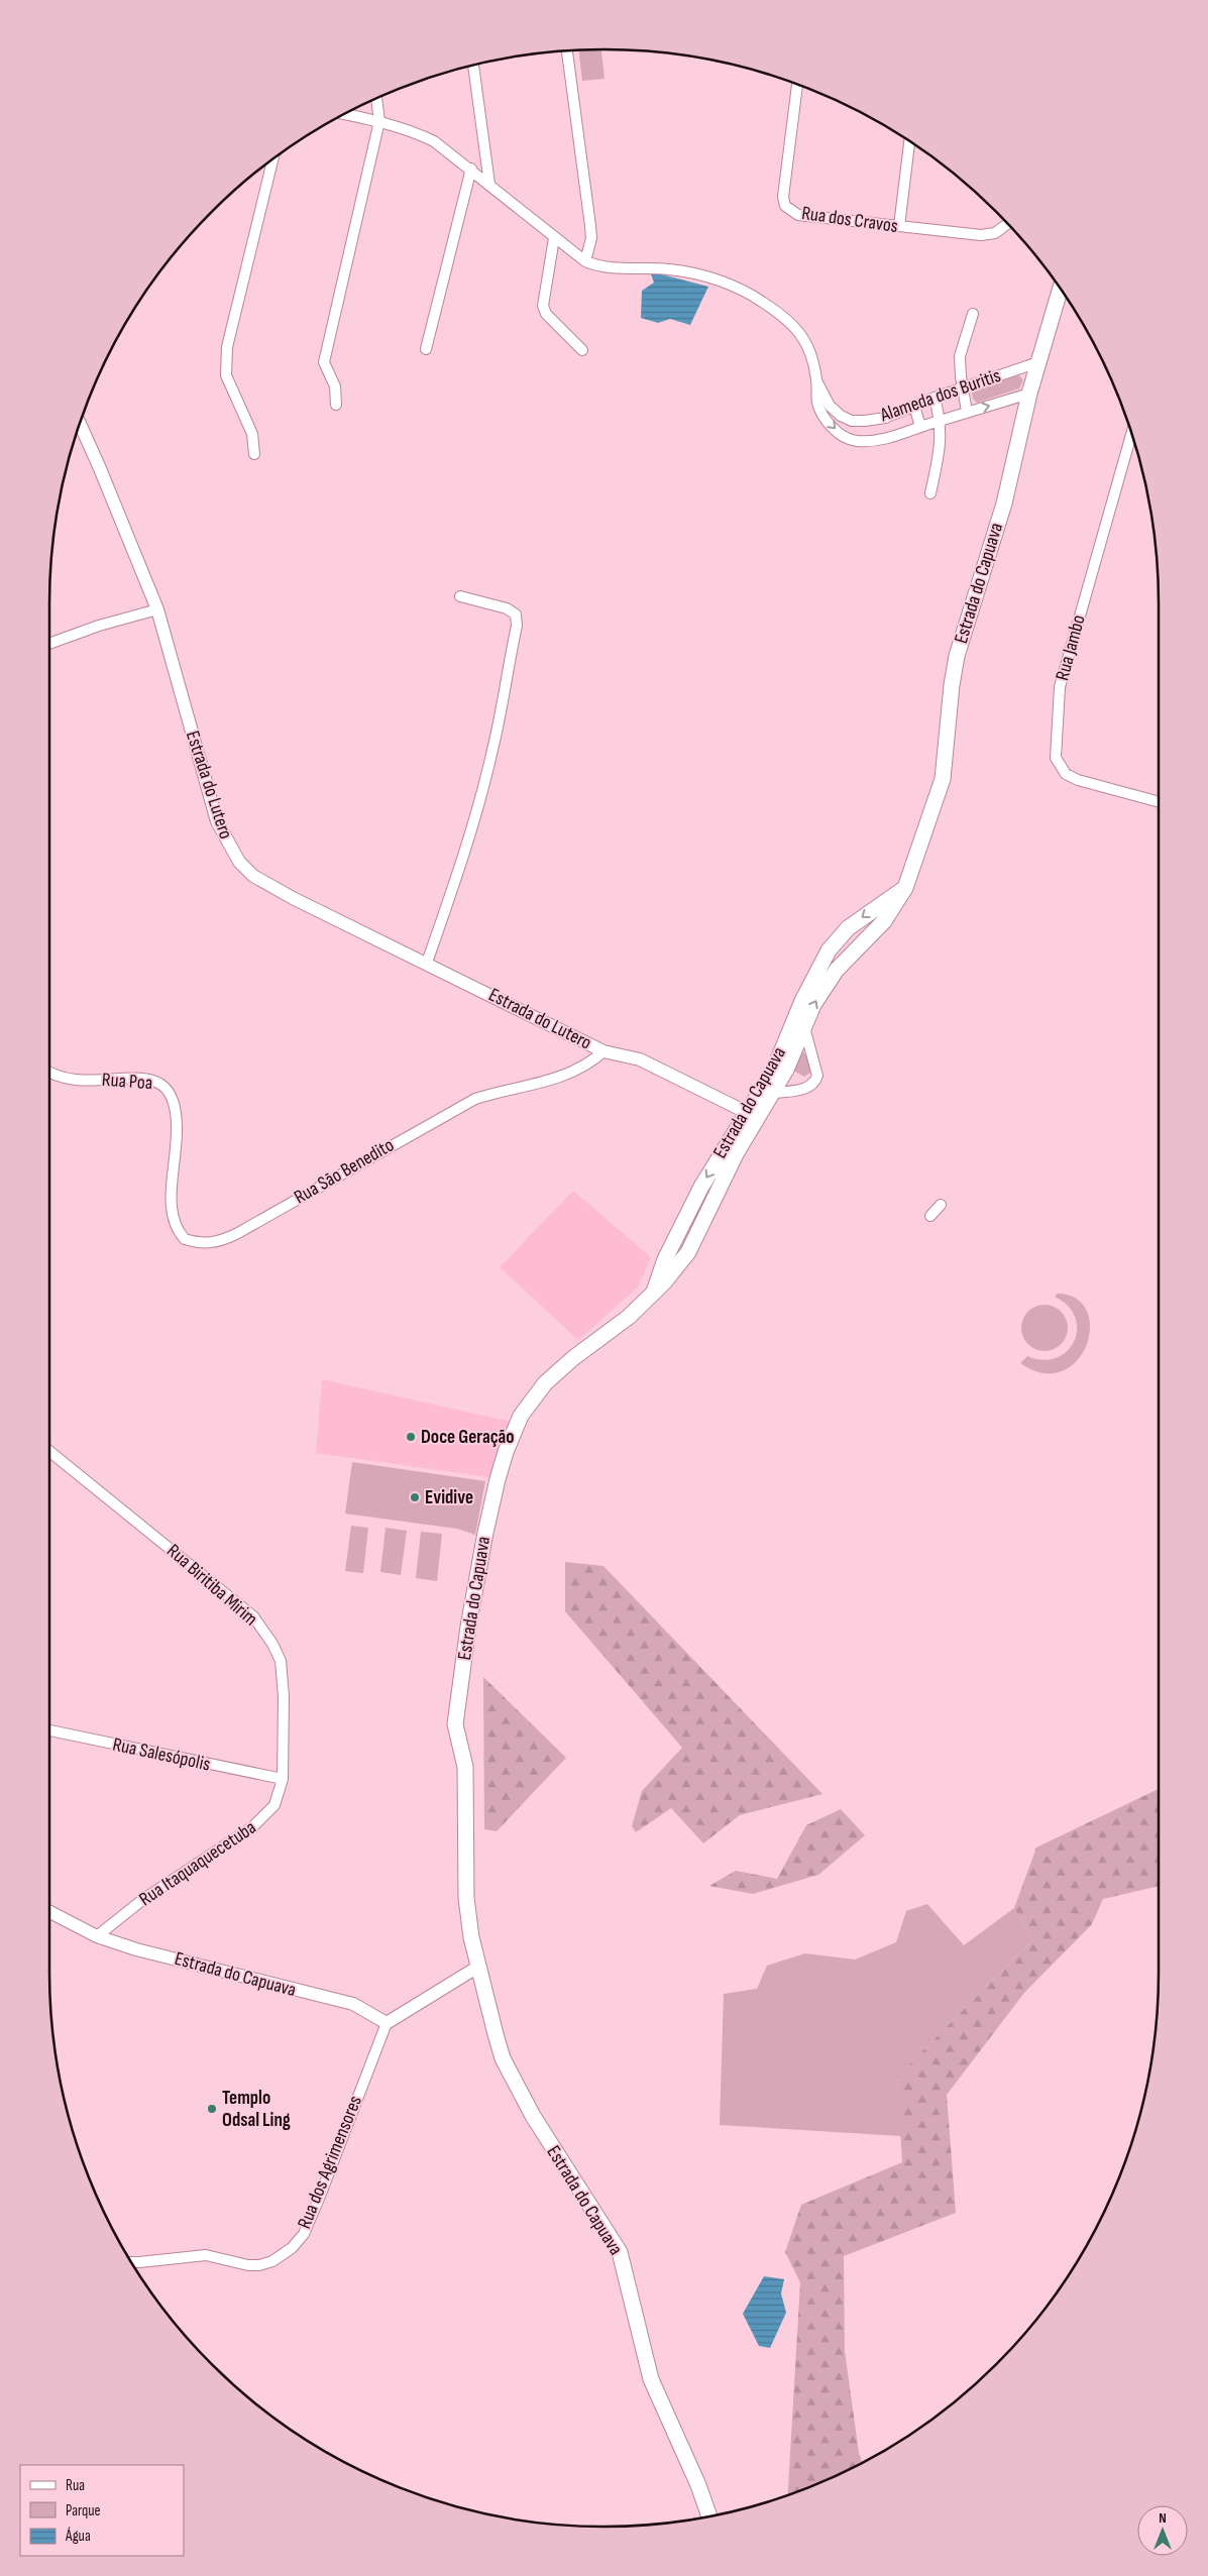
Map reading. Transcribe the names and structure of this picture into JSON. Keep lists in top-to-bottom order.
{
  "streets": {
    "main road": ["Estrada do Capuava"],
    "street": [
      "Rua dos Cravos",
      "Alameda dos Buritis",
      "Rua Jambo",
      "Estrada do Lutero",
      "Rua Poa",
      "Rua São Benedito",
      "Rua Biritiba Mirim",
      "Rua Salesópolis",
      "Rua Itaquaquecetuba",
      "Rua dos Agrimensores"
    ]
  },
  "crossings": [
    ["Alameda dos Buritis", "Estrada do Capuava"],
    ["Estrada do Capuava", "Estrada do Lutero"],
    ["Estrada do Capuava", "Rua Itaquaquecetuba"],
    ["Estrada do Capuava", "Rua dos Agrimensores"],
    ["Estrada do Lutero", "Rua São Benedito"],
    ["Rua Poa", "Rua São Benedito"],
    ["Rua Biritiba Mirim", "Rua Salesópolis"],
    ["Rua Biritiba Mirim", "Rua Itaquaquecetuba"],
    ["Rua Salesópolis", "Rua Itaquaquecetuba"]
  ],
  "places": ["Doce Geração", "Evidive", "Templo Odsal Ling"],
  "legend": ["Rua", "Parque", "Água"],
  "north": "top"
}
